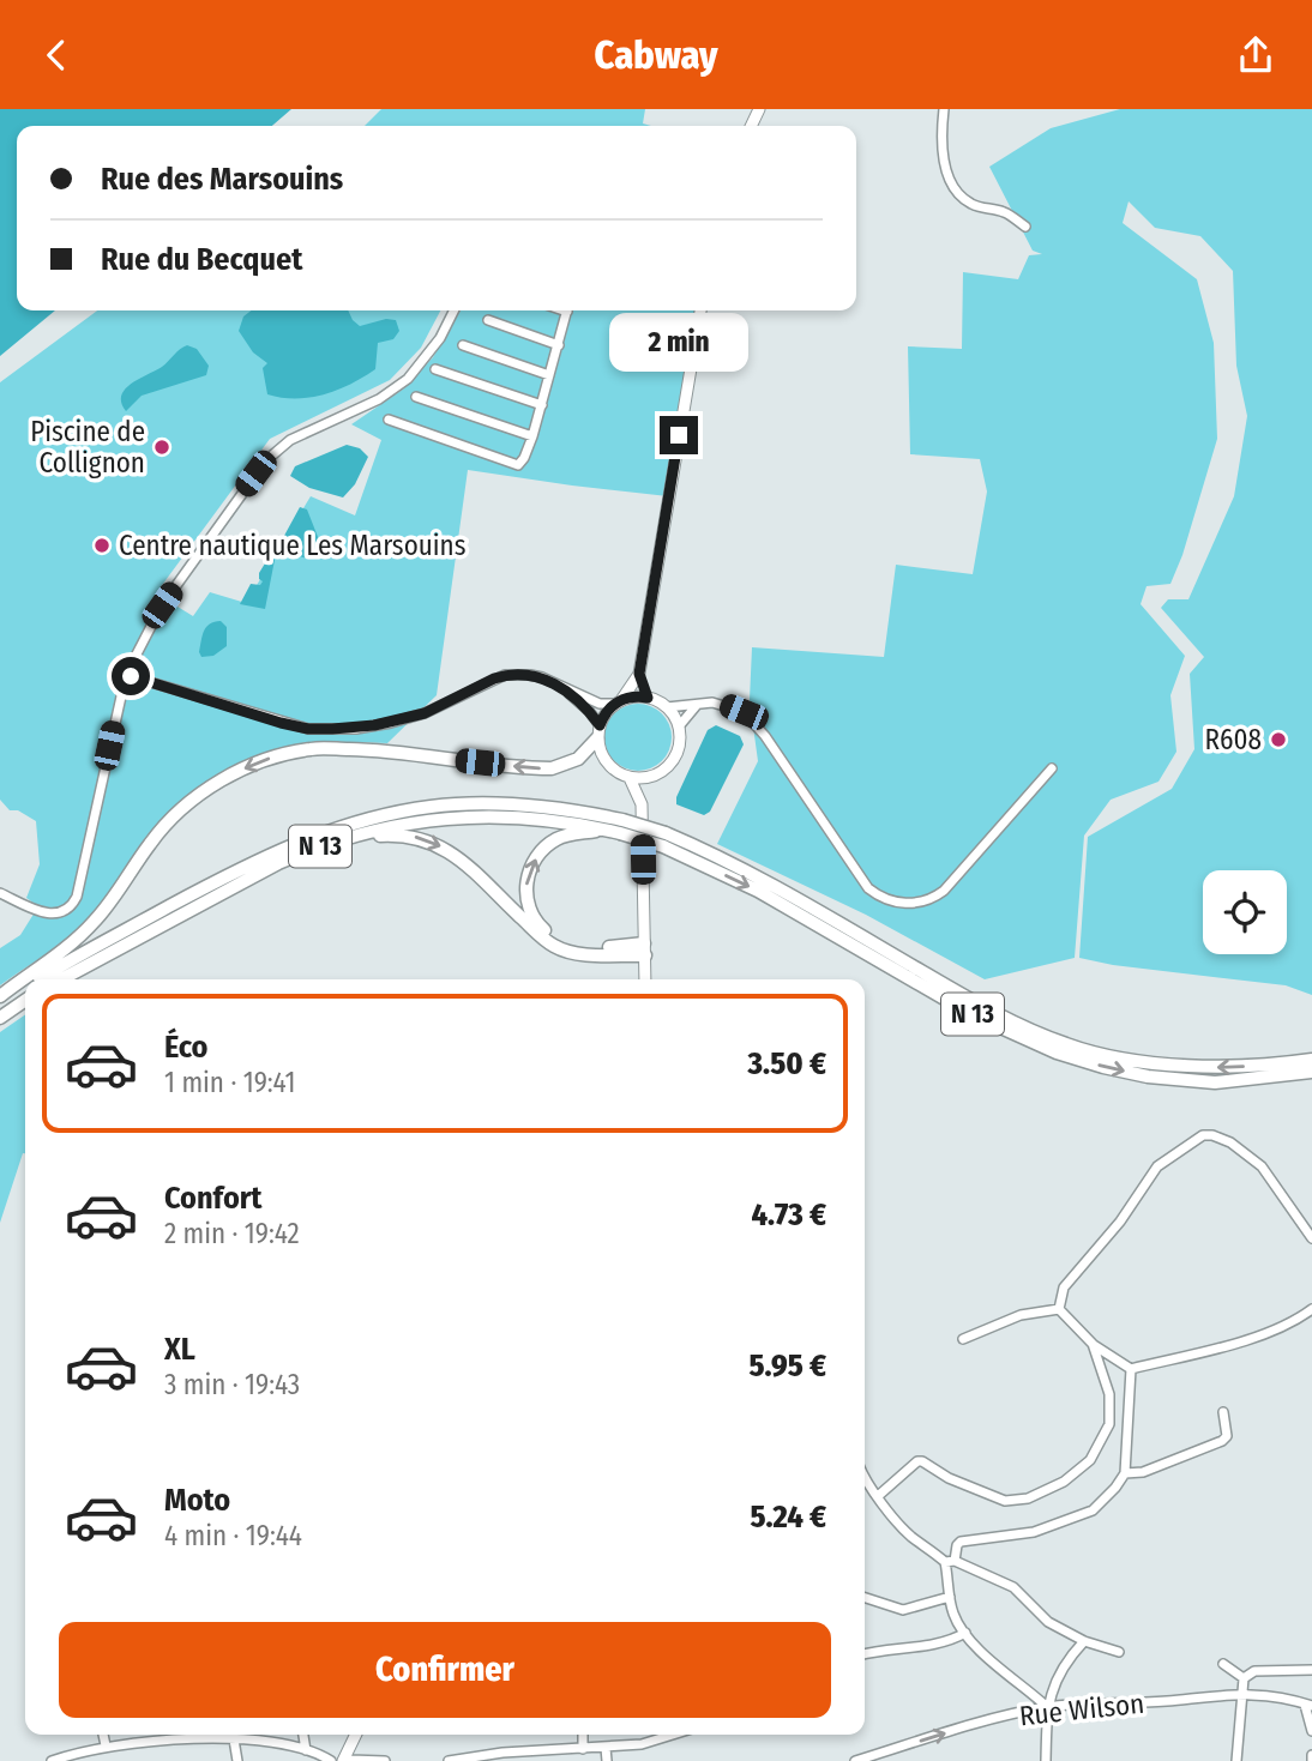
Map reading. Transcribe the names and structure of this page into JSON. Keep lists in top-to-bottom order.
{
  "streets": {
    "highway": ["N 13"],
    "street": ["Rue Wilson"]
  },
  "one_way": ["Rue Wilson"],
  "places": ["Piscine de Collignon", "Centre nautique Les Marsouins", "R608"],
  "page": {
    "header": "Cabway",
    "banner": ["Rue des Marsouins", "Rue du Becquet"],
    "bubble": "2 min",
    "list": [
      {
        "name": "Éco",
        "note": "1 min · 19:41",
        "value": "3.50 €"
      },
      {
        "name": "Confort",
        "note": "2 min · 19:42",
        "value": "4.73 €"
      },
      {
        "name": "XL",
        "note": "3 min · 19:43",
        "value": "5.95 €"
      },
      {
        "name": "Moto",
        "note": "4 min · 19:44",
        "value": "5.24 €"
      }
    ],
    "buttons": "Confirmer"
  }
}
